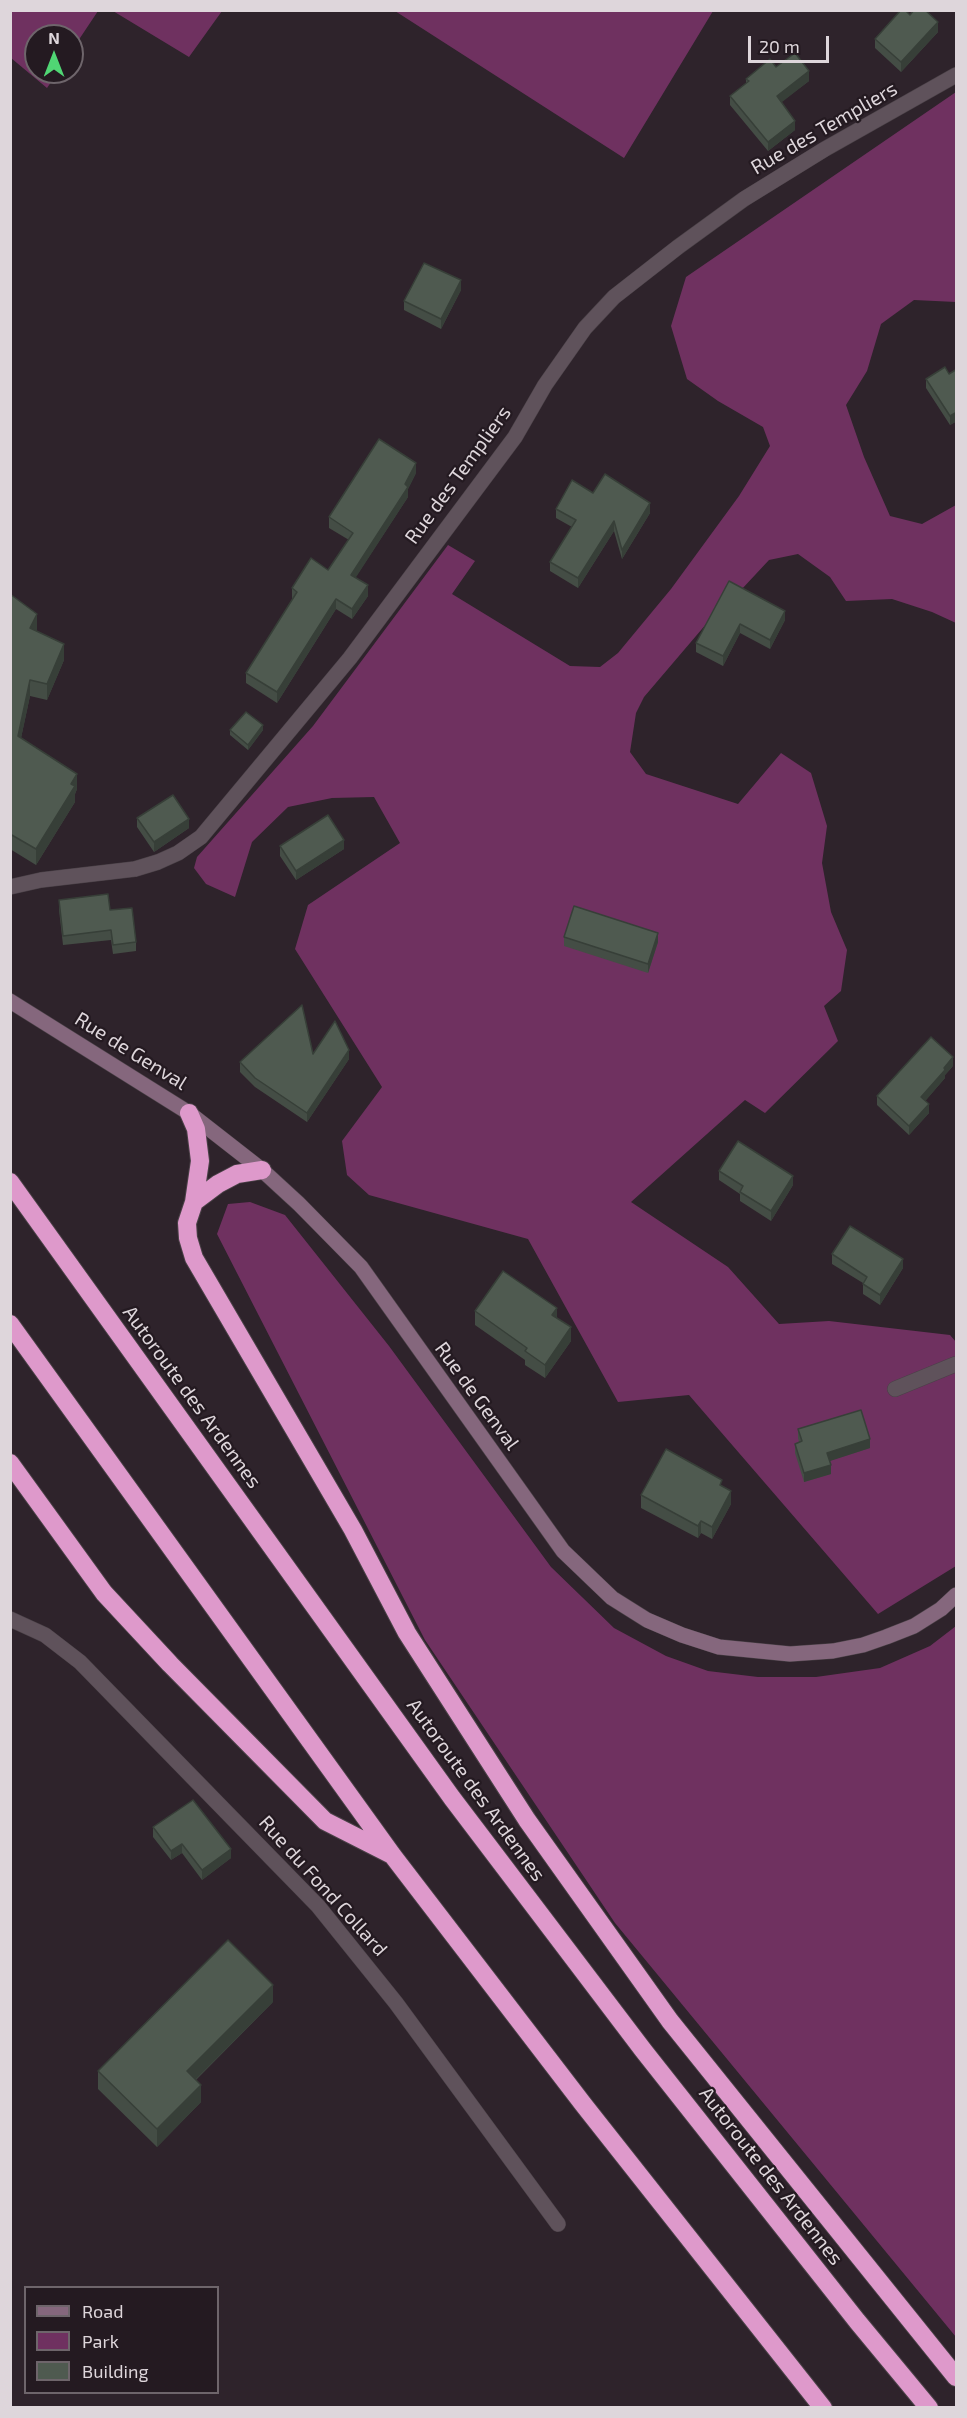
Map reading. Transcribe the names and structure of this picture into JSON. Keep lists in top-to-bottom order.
{
  "streets": {
    "highway": ["Autoroute des Ardennes"],
    "street": ["Rue des Templiers", "Rue de Genval", "Rue du Fond Collard"]
  },
  "legend": ["Road", "Park", "Building"],
  "scale_bar": "20 m",
  "north": "top"
}
